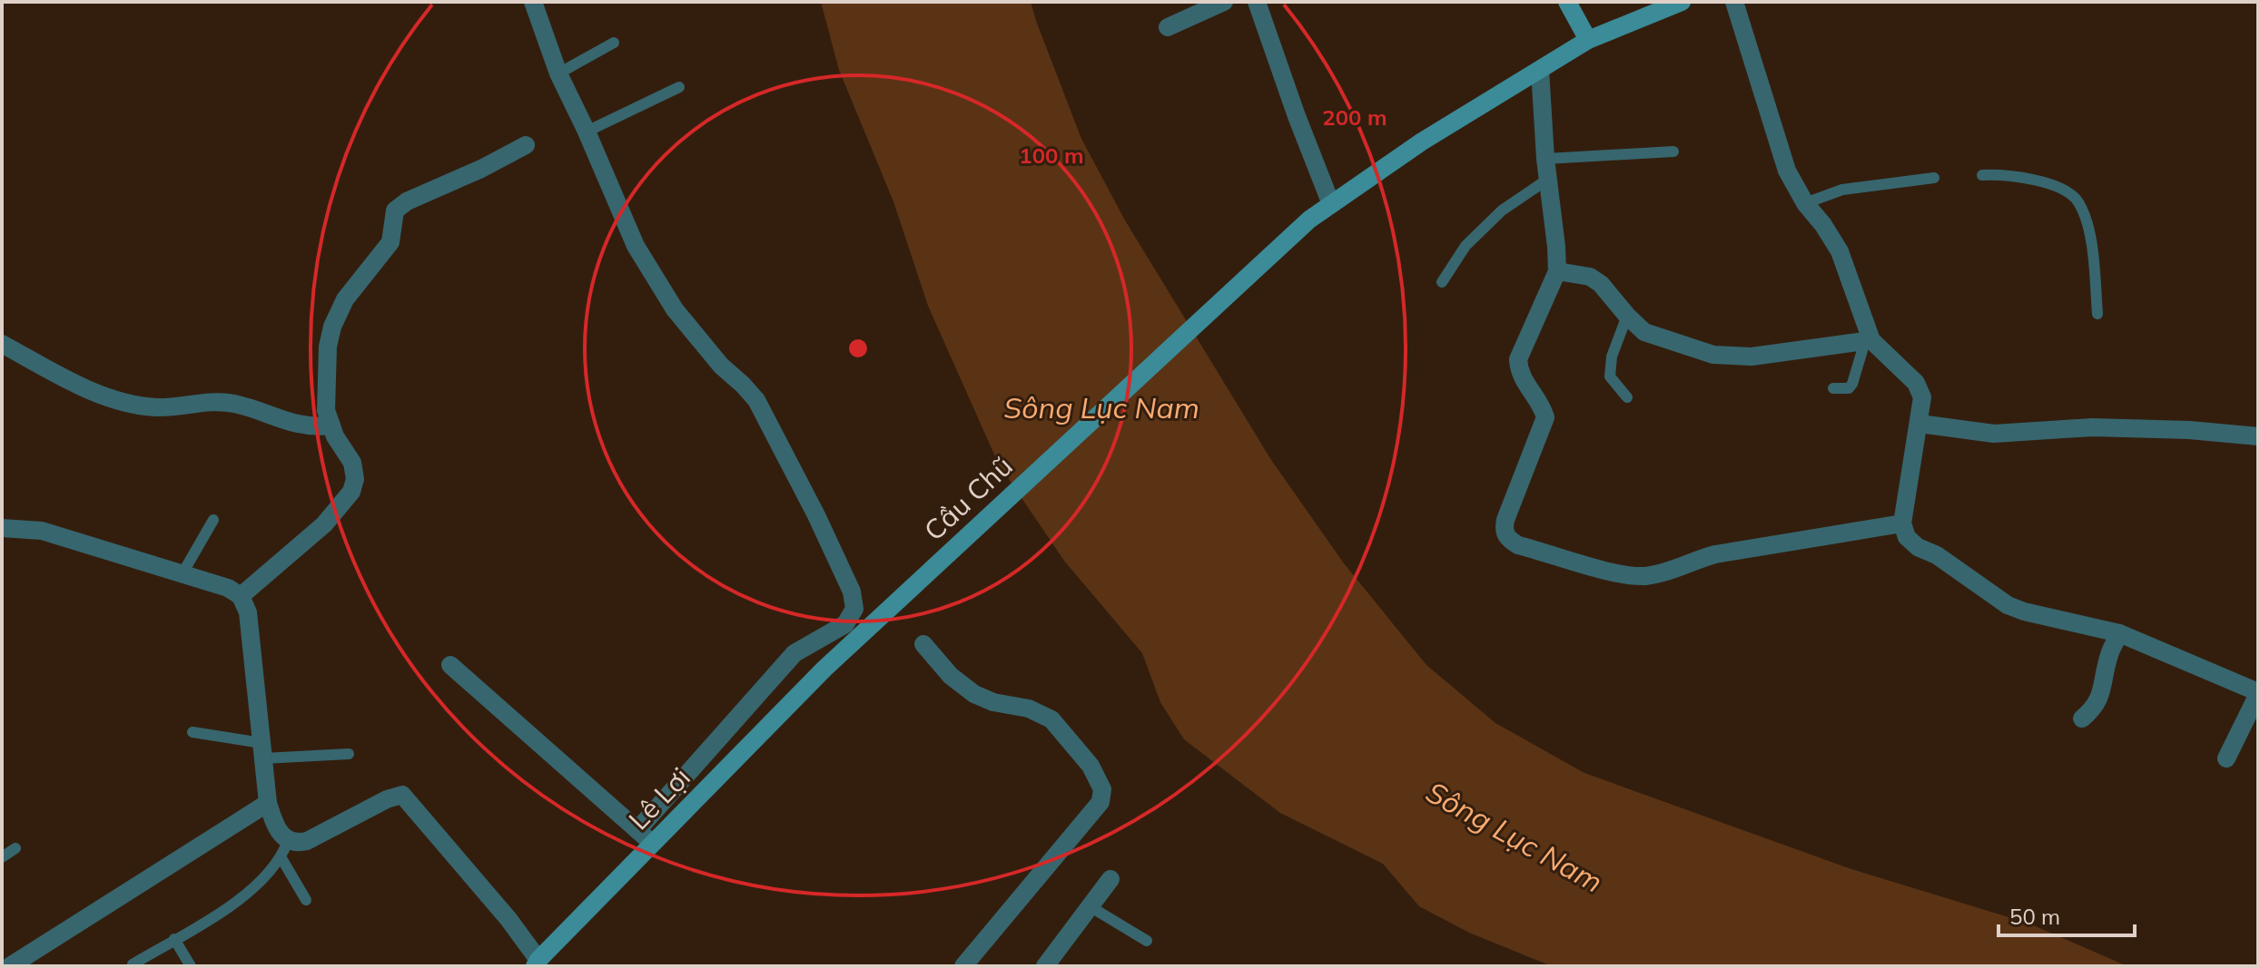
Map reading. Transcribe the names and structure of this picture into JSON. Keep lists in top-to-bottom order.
{
  "streets": {
    "street": ["Cầu Chũ", "Lê Lợi"]
  },
  "crossings": [
    ["Cầu Chũ", "Lê Lợi"]
  ],
  "water": ["Sông Lục Nam"],
  "scale_bar": "50 m",
  "rings": ["200 m", "100 m"]
}
